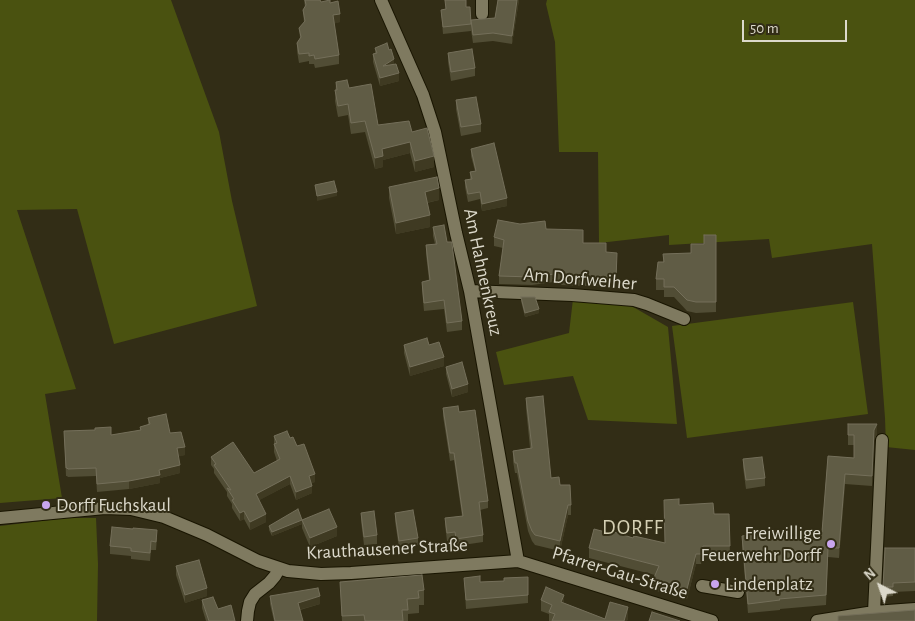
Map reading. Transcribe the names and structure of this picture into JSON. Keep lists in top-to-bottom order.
{
  "streets": {
    "street": [
      "Am Hahnenkreuz",
      "Am Dorfweiher",
      "Krauthausener Straße",
      "Pfarrer-Gau-Straße"
    ]
  },
  "crossings": [
    ["Am Hahnenkreuz", "Am Dorfweiher"],
    ["Am Hahnenkreuz", "Krauthausener Straße"],
    ["Am Hahnenkreuz", "Pfarrer-Gau-Straße"],
    ["Krauthausener Straße", "Pfarrer-Gau-Straße"]
  ],
  "districts": ["DORFF"],
  "places": ["Dorff Fuchskaul", "Freiwillige Feuerwehr Dorff", "Lindenplatz"],
  "scale_bar": "50 m",
  "north": "top left"
}
